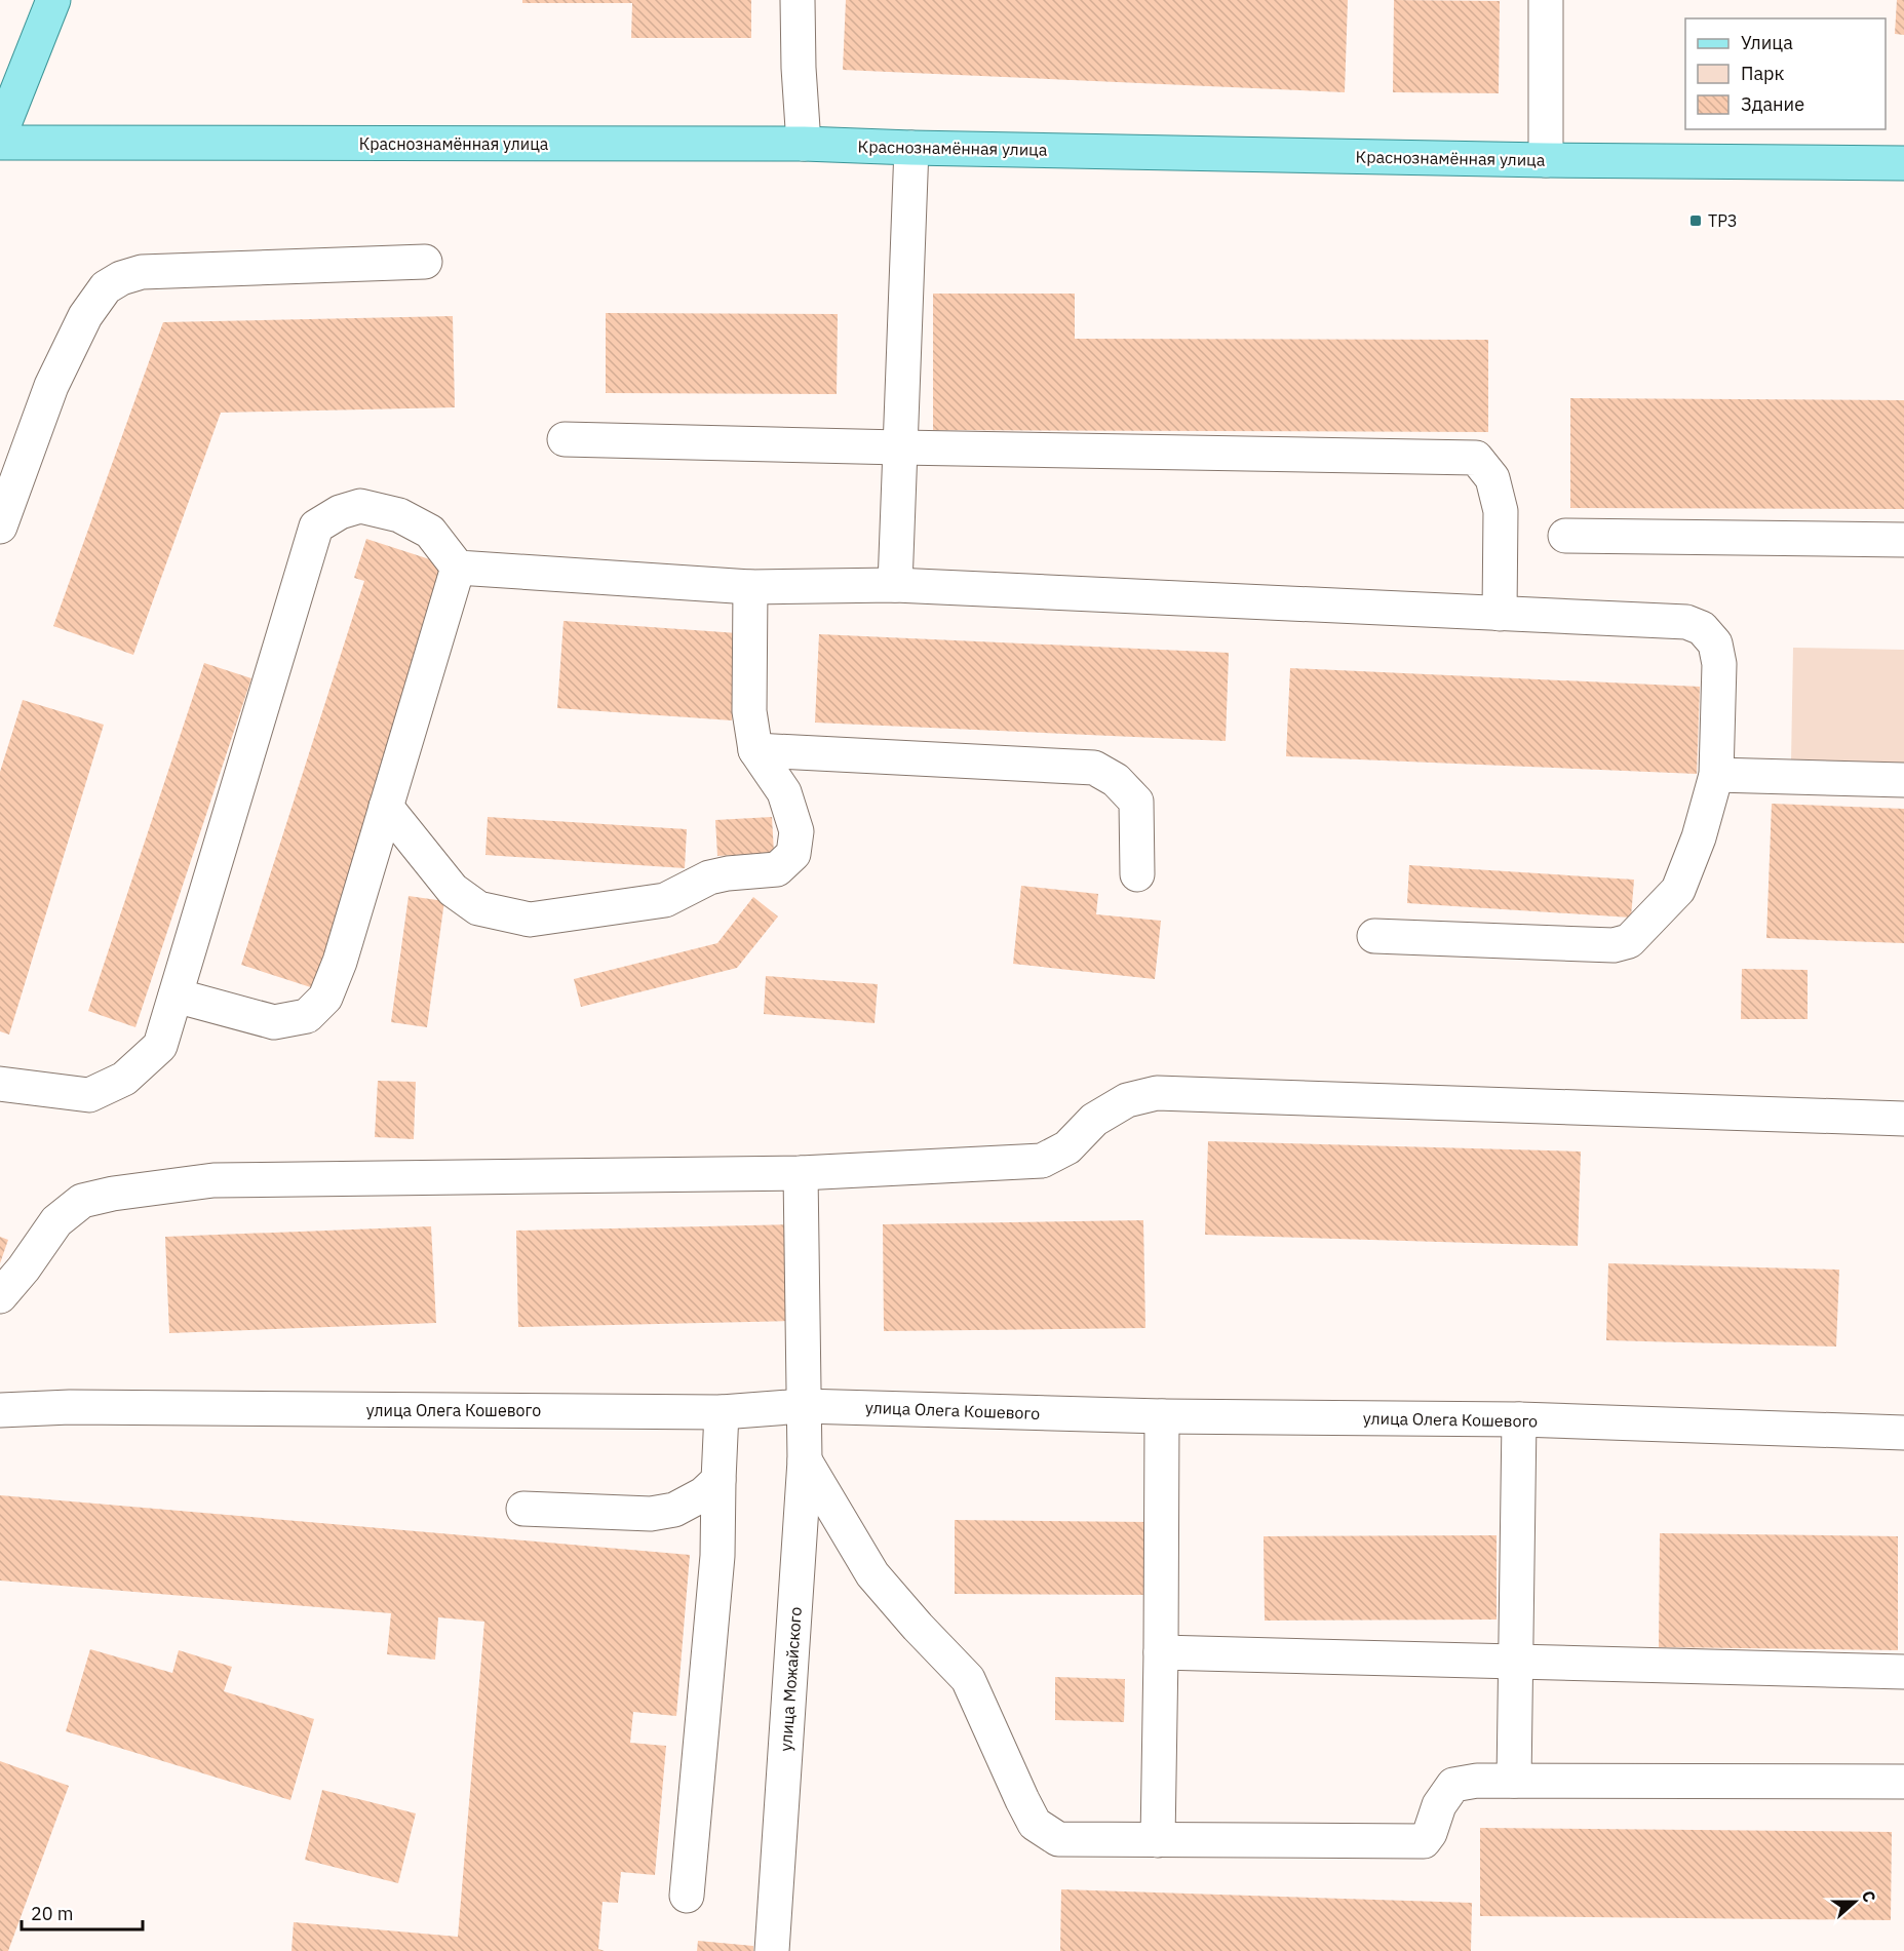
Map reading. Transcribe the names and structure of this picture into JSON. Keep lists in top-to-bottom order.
{
  "streets": {
    "main road": ["Краснознамённая улица"],
    "lane": ["улица Олега Кошевого", "улица Можайского"]
  },
  "crossings": [
    ["улица Олега Кошевого", "улица Можайского"]
  ],
  "places": {
    "transit": ["ТРЗ"]
  },
  "legend": ["Улица", "Парк", "Здание"],
  "scale_bar": "20 m",
  "north": "right"
}
